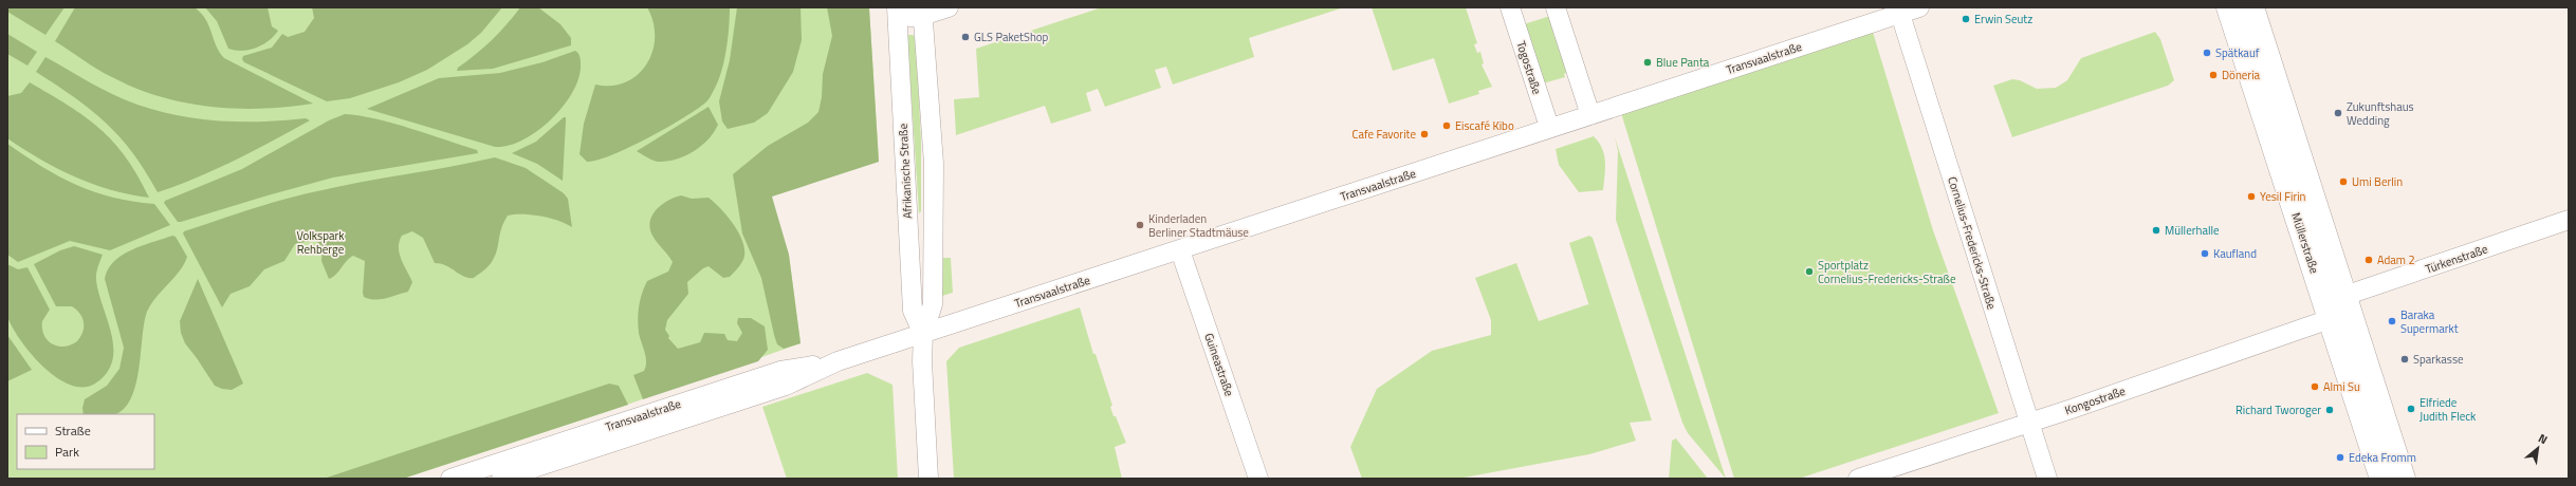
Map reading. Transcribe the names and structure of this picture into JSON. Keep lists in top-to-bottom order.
{
  "streets": {
    "main road": ["Müllerstraße"],
    "street": [
      "Transvaalstraße",
      "Togostraße",
      "Afrikanische Straße",
      "Cornelius-Fredericks-Straße",
      "Türkenstraße",
      "Guineastraße",
      "Kongostraße"
    ]
  },
  "crossings": [
    ["Transvaalstraße", "Togostraße"],
    ["Transvaalstraße", "Afrikanische Straße"],
    ["Transvaalstraße", "Cornelius-Fredericks-Straße"],
    ["Transvaalstraße", "Guineastraße"],
    ["Cornelius-Fredericks-Straße", "Kongostraße"],
    ["Müllerstraße", "Türkenstraße"],
    ["Müllerstraße", "Kongostraße"]
  ],
  "parks": ["Volkspark Rehberge"],
  "places": [
    "Erwin Seutz",
    "GLS PaketShop",
    "Spätkauf",
    "Blue Panta",
    "Döneria",
    "Zukunftshaus Wedding",
    "Eiscafé Kibo",
    "Cafe Favorite",
    "Umi Berlin",
    "Yesil Firin",
    "Kinderladen Berliner Stadtmäuse",
    "Müllerhalle",
    "Kaufland",
    "Adam 2",
    "Sportplatz Cornelius-Fredericks-Straße",
    "Baraka Supermarkt",
    "Sparkasse",
    "Almi Su",
    "Elfriede Judith Fleck",
    "Richard Tworoger",
    "Edeka Fromm"
  ],
  "legend": ["Straße", "Park"],
  "north": "top right"
}
